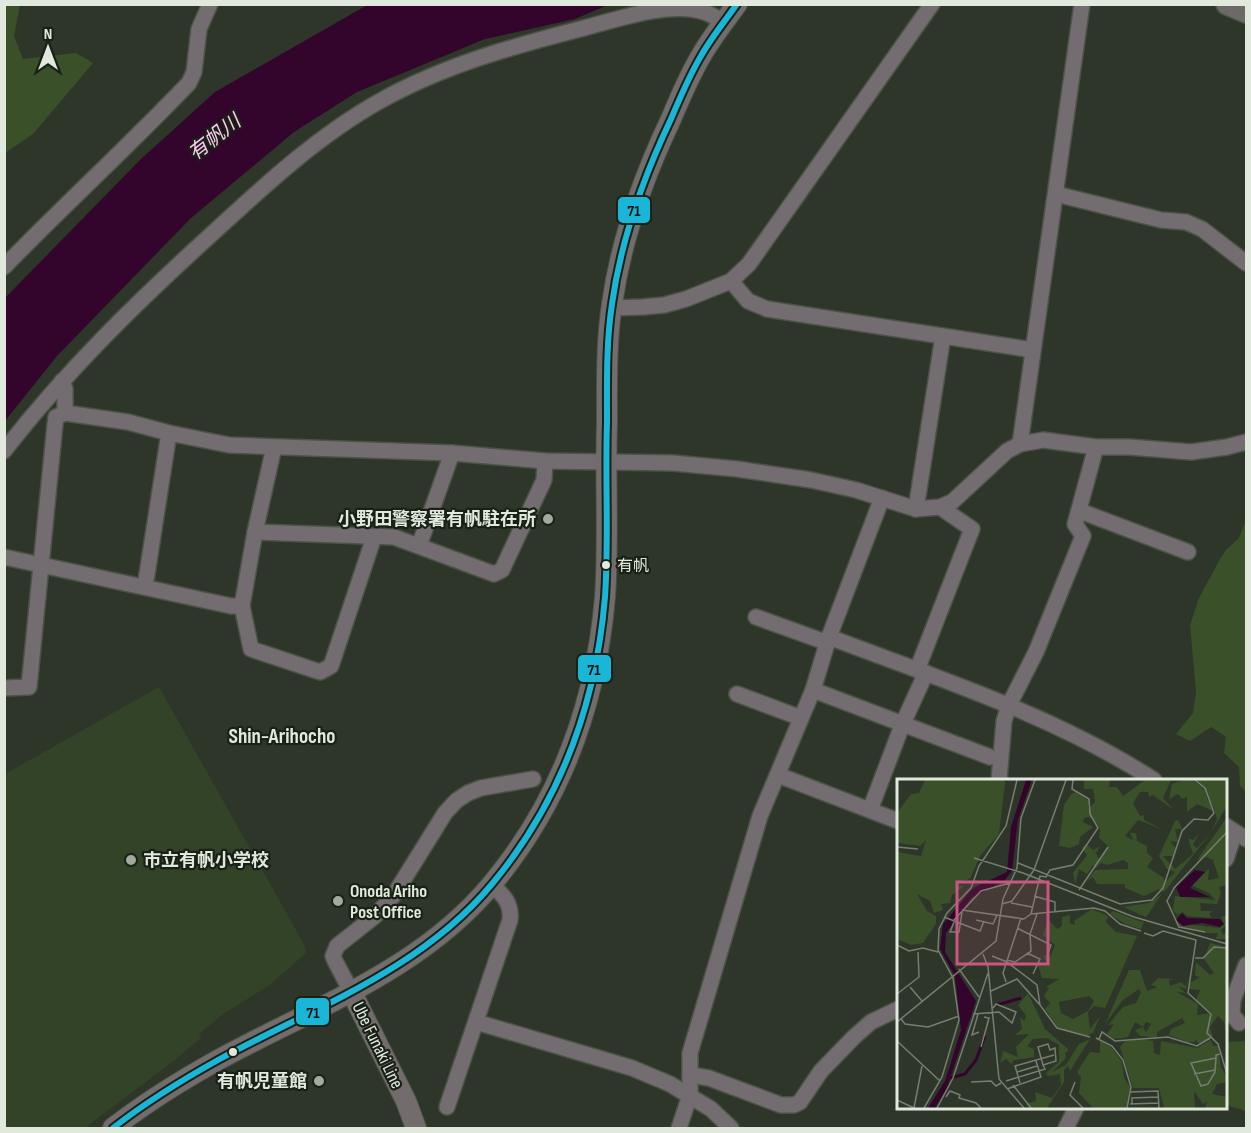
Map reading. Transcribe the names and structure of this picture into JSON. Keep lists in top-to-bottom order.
{
  "streets": {
    "main road": ["Ube Funaki Line"]
  },
  "districts": ["Shin-Arihocho"],
  "water": ["有帆川"],
  "places": [
    "小野田警察署有帆駐在所",
    "有帆",
    "市立有帆小学校",
    "Onoda Ariho Post Office",
    "有帆児童館"
  ],
  "lines": ["transit line 71"],
  "north": "top"
}
